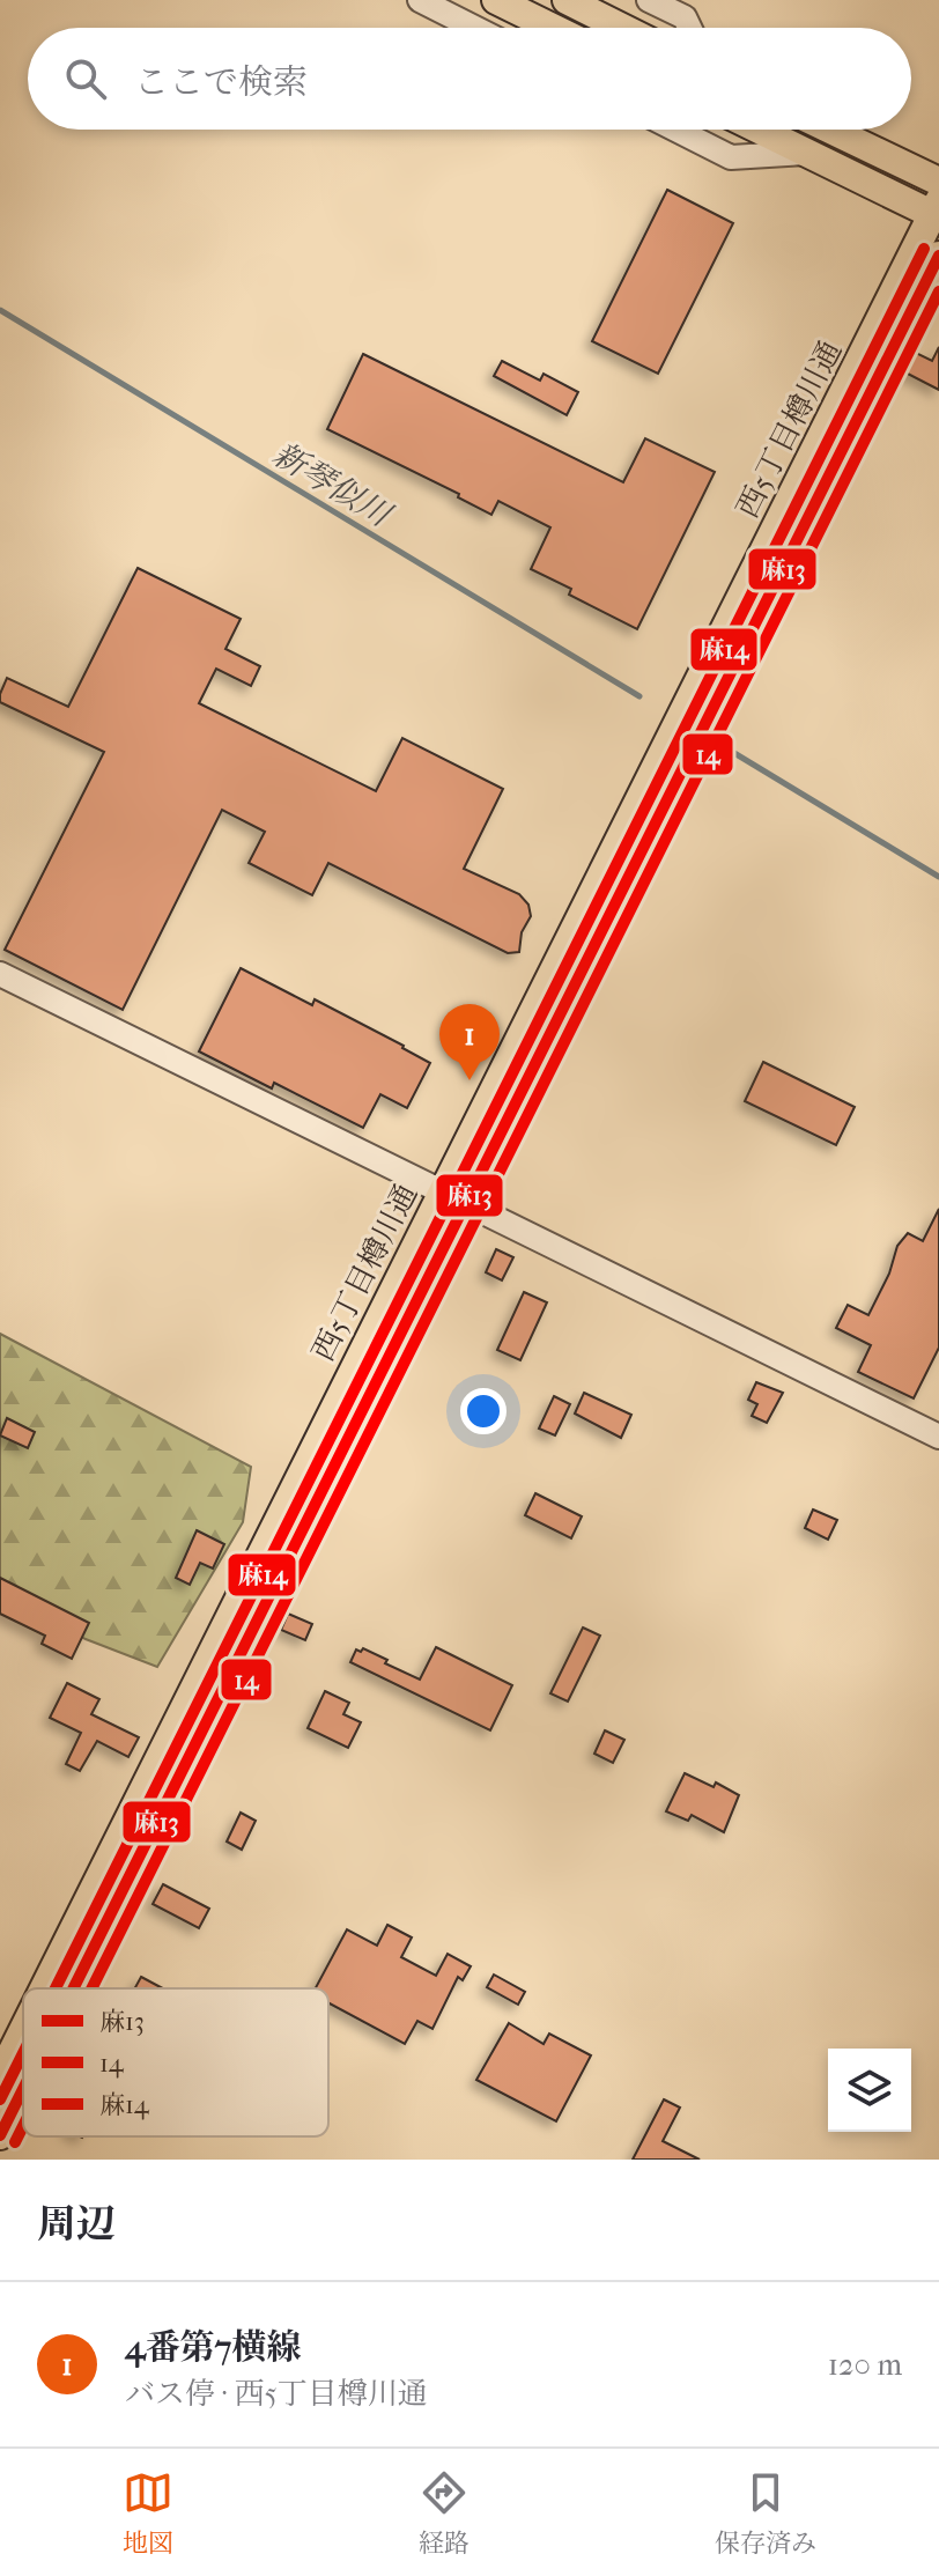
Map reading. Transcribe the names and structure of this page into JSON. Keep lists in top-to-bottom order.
{
  "streets": {
    "main road": ["西5丁目樽川通"]
  },
  "water": ["新琴似川"],
  "lines": ["transit line 麻14", "transit line 麻13", "transit line 14"],
  "legend": ["麻13", "14", "麻14"],
  "page": {
    "search": "ここで検索",
    "pins": "1",
    "heading": "周辺",
    "list": [
      {
        "mark": "1",
        "name": "4番第7横線",
        "note": "バス停 · 西5丁目樽川通",
        "value": "120 m"
      }
    ],
    "nav": ["地図", "経路", "保存済み"]
  }
}
